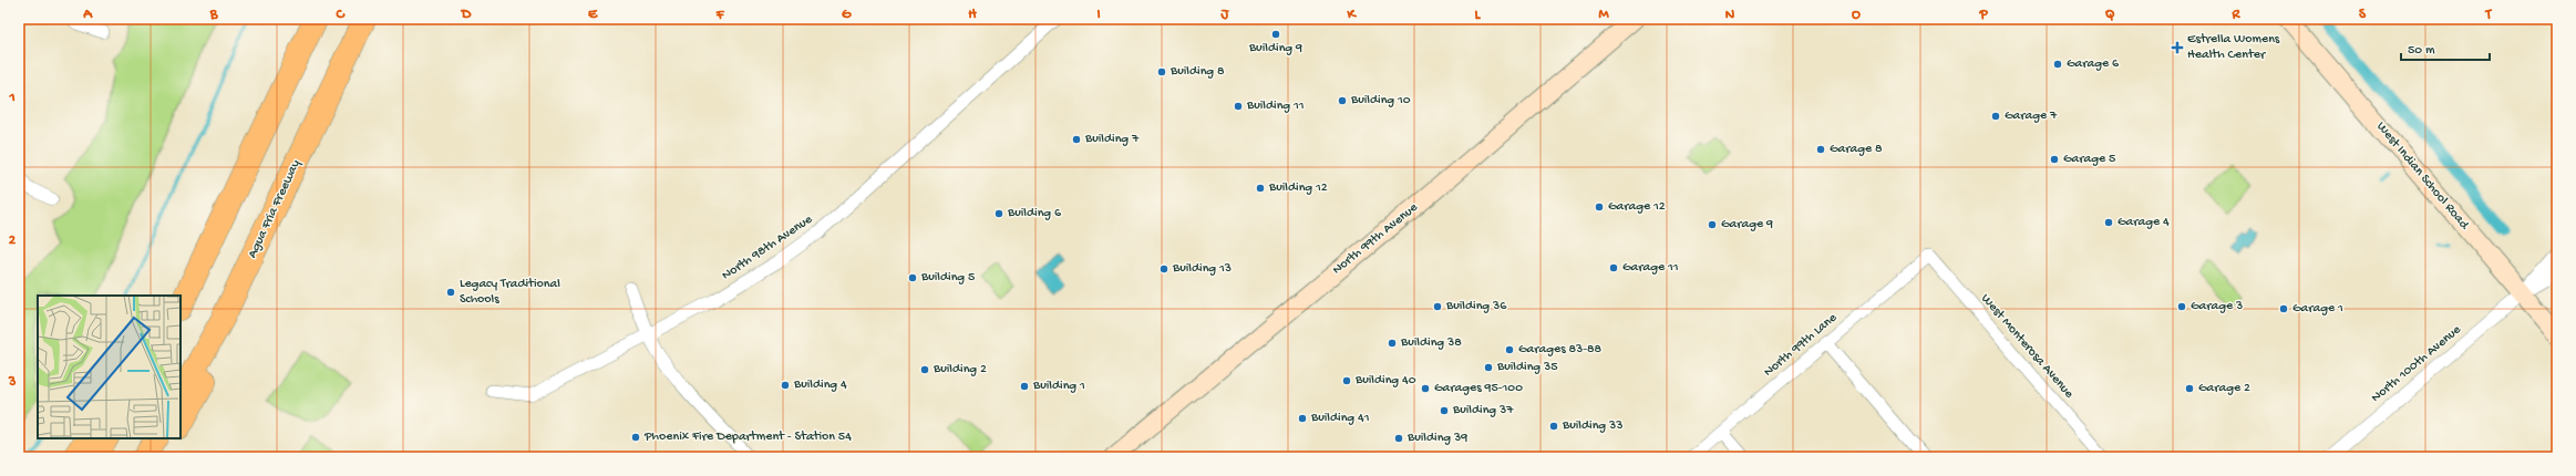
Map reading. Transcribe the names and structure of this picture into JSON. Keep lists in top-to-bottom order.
{
  "streets": {
    "highway": ["Agua Fria Freeway"],
    "main road": ["West Indian School Road", "North 99th Avenue"],
    "street": [
      "North 98th Avenue",
      "North 99th Lane",
      "West Monterosa Avenue",
      "North 100th Avenue"
    ]
  },
  "crossings": [
    ["West Indian School Road", "North 100th Avenue"],
    ["North 99th Lane", "West Monterosa Avenue"]
  ],
  "places": {
    "other": [
      "Building 9",
      "Garage 6",
      "Building 8",
      "Building 10",
      "Building 11",
      "Garage 7",
      "Building 7",
      "Garage 8",
      "Garage 5",
      "Building 12",
      "Garage 12",
      "Building 6",
      "Garage 4",
      "Garage 9",
      "Garage 11",
      "Building 13",
      "Building 5",
      "Legacy Traditional Schools",
      "Building 36",
      "Garage 3",
      "Garage 1",
      "Building 38",
      "Garages 83-88",
      "Building 35",
      "Building 2",
      "Building 40",
      "Building 4",
      "Building 1",
      "Garages 95-100",
      "Garage 2",
      "Building 37",
      "Building 41",
      "Building 33",
      "Phoenix Fire Department - Station 54",
      "Building 39"
    ],
    "health": ["Estrella Womens Health Center"]
  },
  "scale_bar": "50 m",
  "grid": {
    "columns": [
      "A",
      "B",
      "C",
      "D",
      "E",
      "F",
      "G",
      "H",
      "I",
      "J",
      "K",
      "L",
      "M",
      "N",
      "O",
      "P",
      "Q",
      "R",
      "S",
      "T"
    ],
    "rows": ["1", "2", "3"]
  }
}
